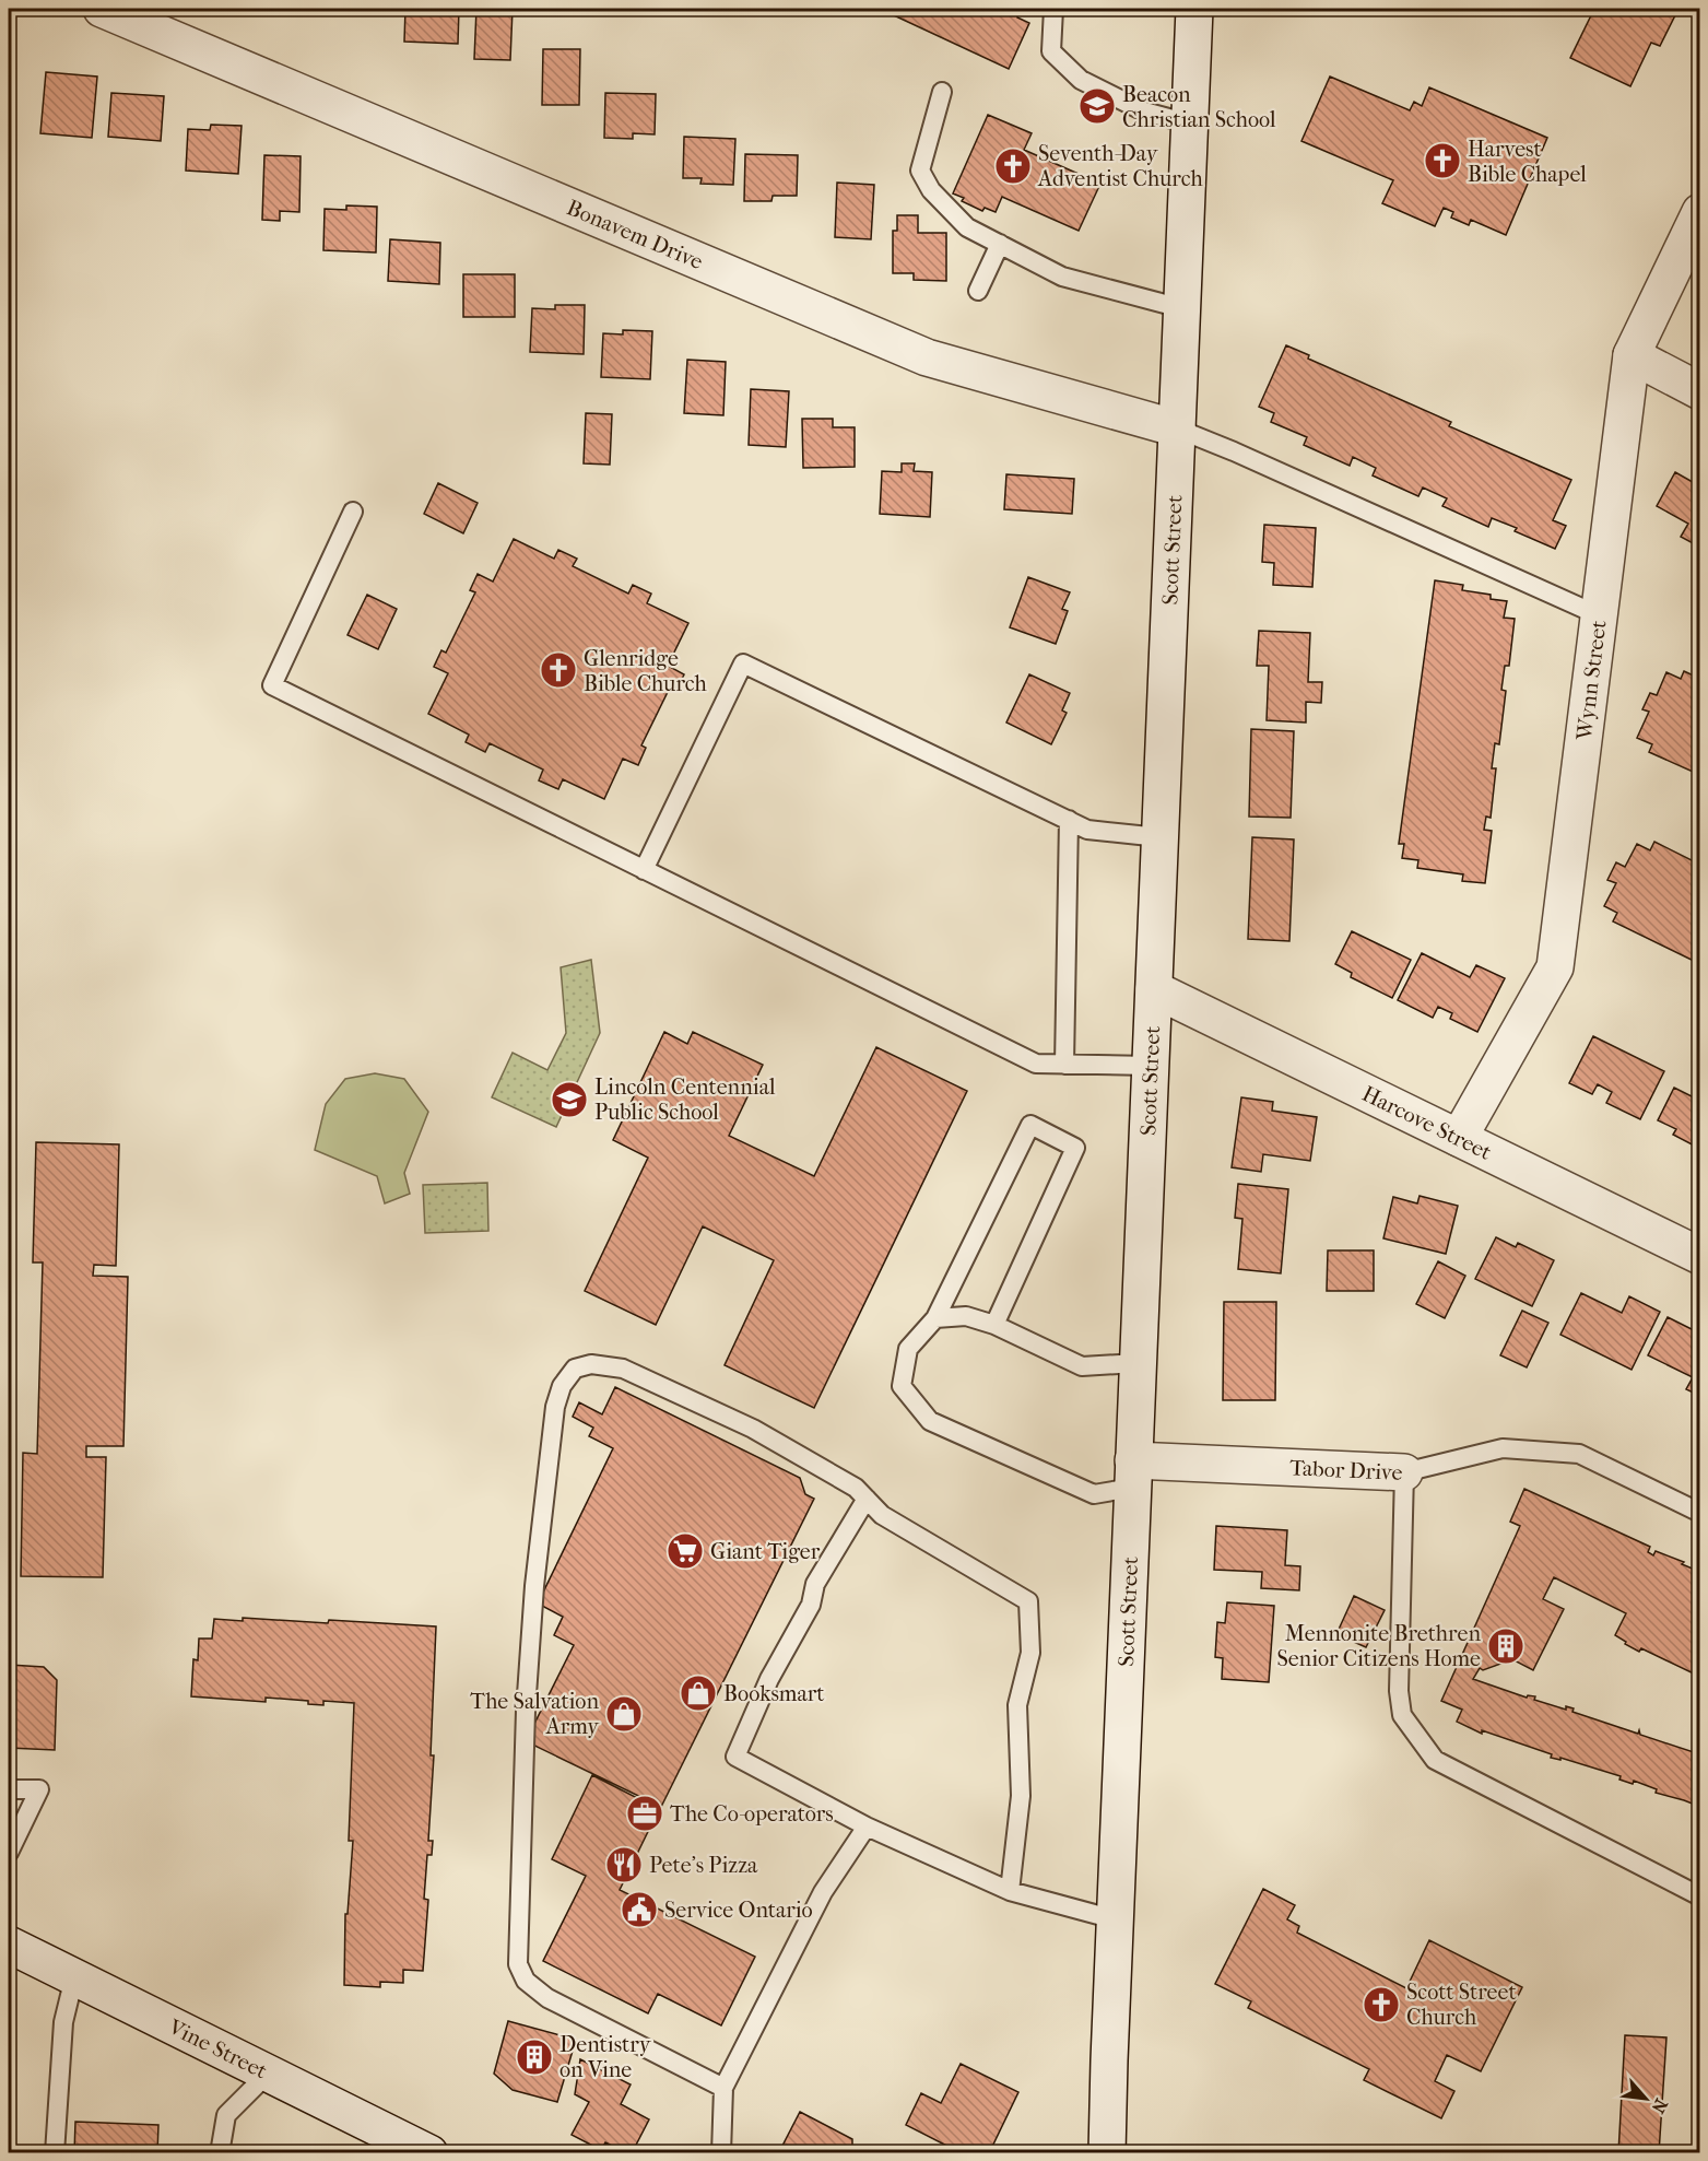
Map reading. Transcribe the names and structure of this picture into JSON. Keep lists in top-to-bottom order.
{
  "streets": {
    "street": [
      "Bonavem Drive",
      "Scott Street",
      "Wynn Street",
      "Harcove Street",
      "Tabor Drive",
      "Vine Street"
    ]
  },
  "crossings": [
    ["Bonavem Drive", "Scott Street"],
    ["Scott Street", "Harcove Street"],
    ["Scott Street", "Tabor Drive"],
    ["Wynn Street", "Harcove Street"]
  ],
  "places": {
    "school or university": ["Beacon Christian School", "Lincoln Centennial Public School"],
    "church": [
      "Harvest Bible Chapel",
      "Seventh-Day Adventist Church",
      "Glenridge Bible Church",
      "Scott Street Church"
    ],
    "supermarket": ["Giant Tiger"],
    "building": ["Mennonite Brethren Senior Citizens Home", "Dentistry on Vine"],
    "shop": ["Booksmart", "The Salvation Army"],
    "office": ["The Co-operators"],
    "restaurant": ["Pete's Pizza"],
    "public building": ["Service Ontario"]
  },
  "north": "bottom right"
}
